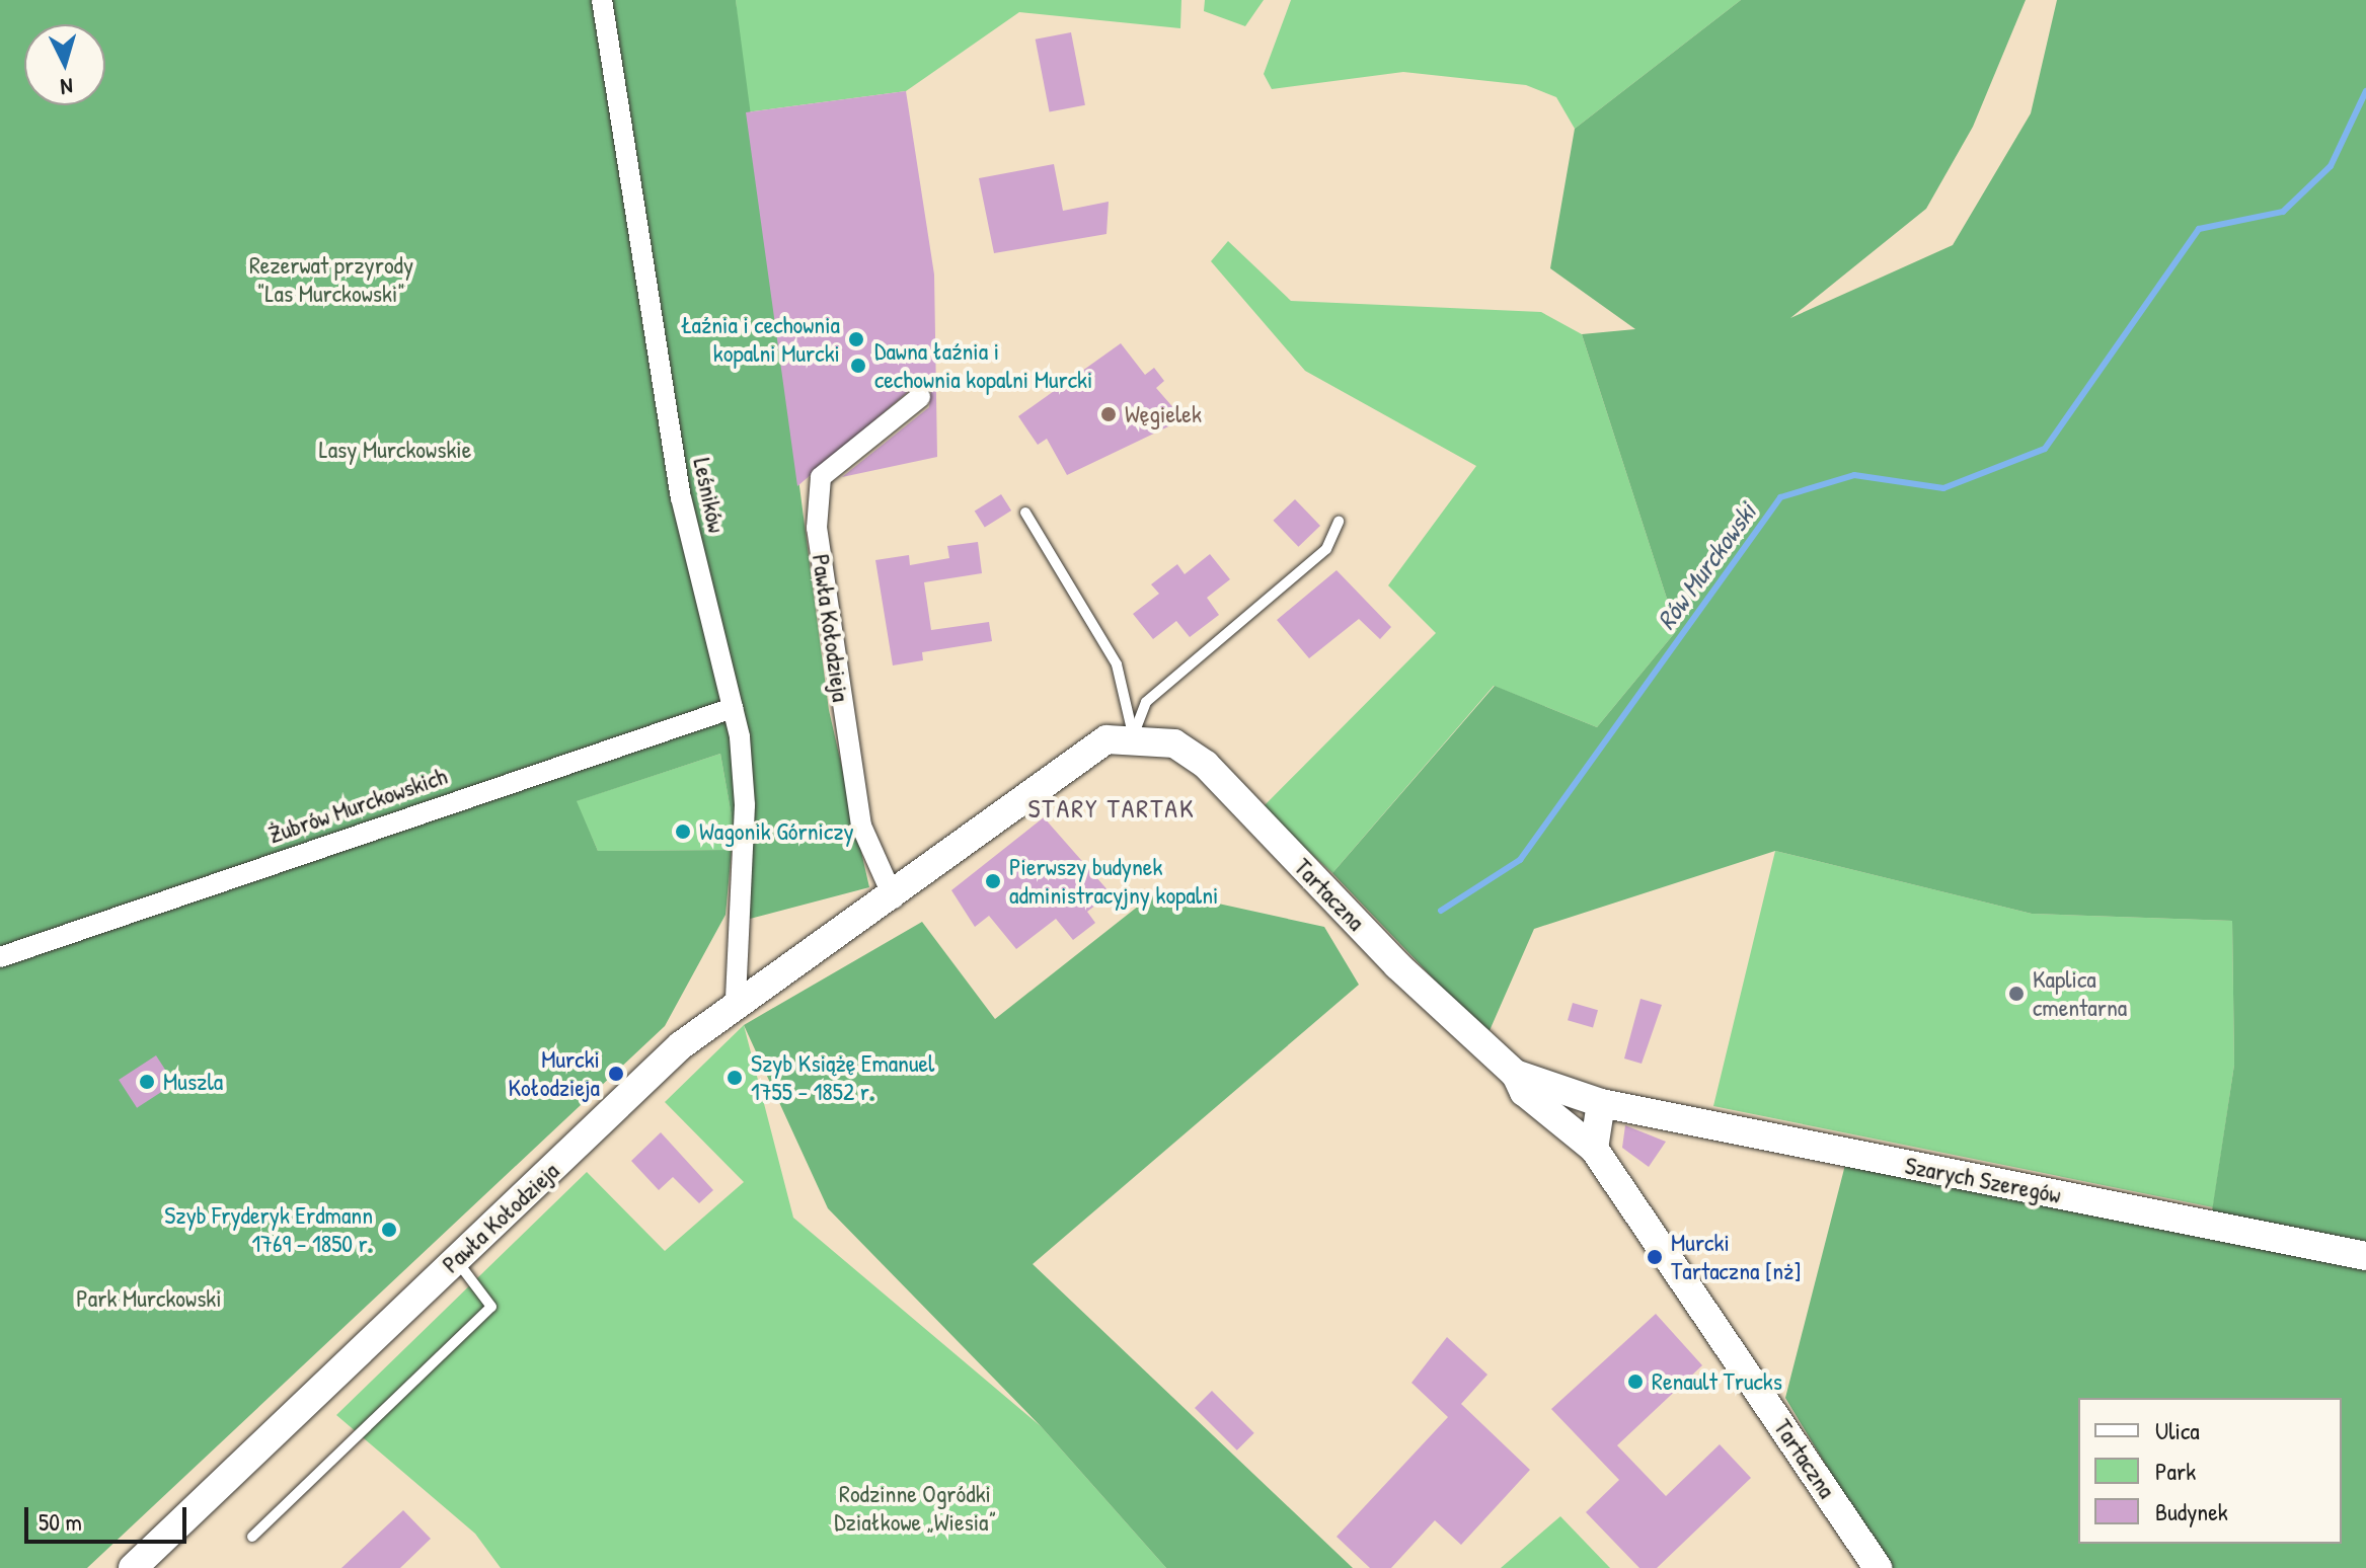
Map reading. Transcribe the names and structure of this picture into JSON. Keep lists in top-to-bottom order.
{
  "streets": {
    "street": [
      "Leśników",
      "Pawła Kołodzieja",
      "Żubrów Murckowskich",
      "Tartaczna",
      "Szarych Szeregów"
    ]
  },
  "crossings": [
    ["Leśników", "Pawła Kołodzieja"],
    ["Leśników", "Żubrów Murckowskich"],
    ["Pawła Kołodzieja", "Tartaczna"],
    ["Tartaczna", "Szarych Szeregów"]
  ],
  "districts": ["STARY TARTAK"],
  "water": ["Rów Murckowski"],
  "parks": [
    "Rezerwat przyrody \"Las Murckowski\"",
    "Lasy Murckowskie",
    "Park Murckowski",
    "Rodzinne Ogródki Działkowe „Wiesia”"
  ],
  "places": [
    "Łaźnia i cechownia kopalni Murcki",
    "Dawna łaźnia i cechownia kopalni Murcki",
    "Węgielek",
    "Wagonik Górniczy",
    "Pierwszy budynek administracyjny kopalni",
    "Kaplica cmentarna",
    "Murcki Kołodzieja",
    "Szyb Książę Emanuel 1755 - 1852 r.",
    "Muszla",
    "Szyb Fryderyk Erdmann 1769 - 1850 r.",
    "Murcki Tartaczna [nż]",
    "Renault Trucks"
  ],
  "legend": ["Ulica", "Park", "Budynek"],
  "scale_bar": "50 m",
  "north": "bottom"
}
